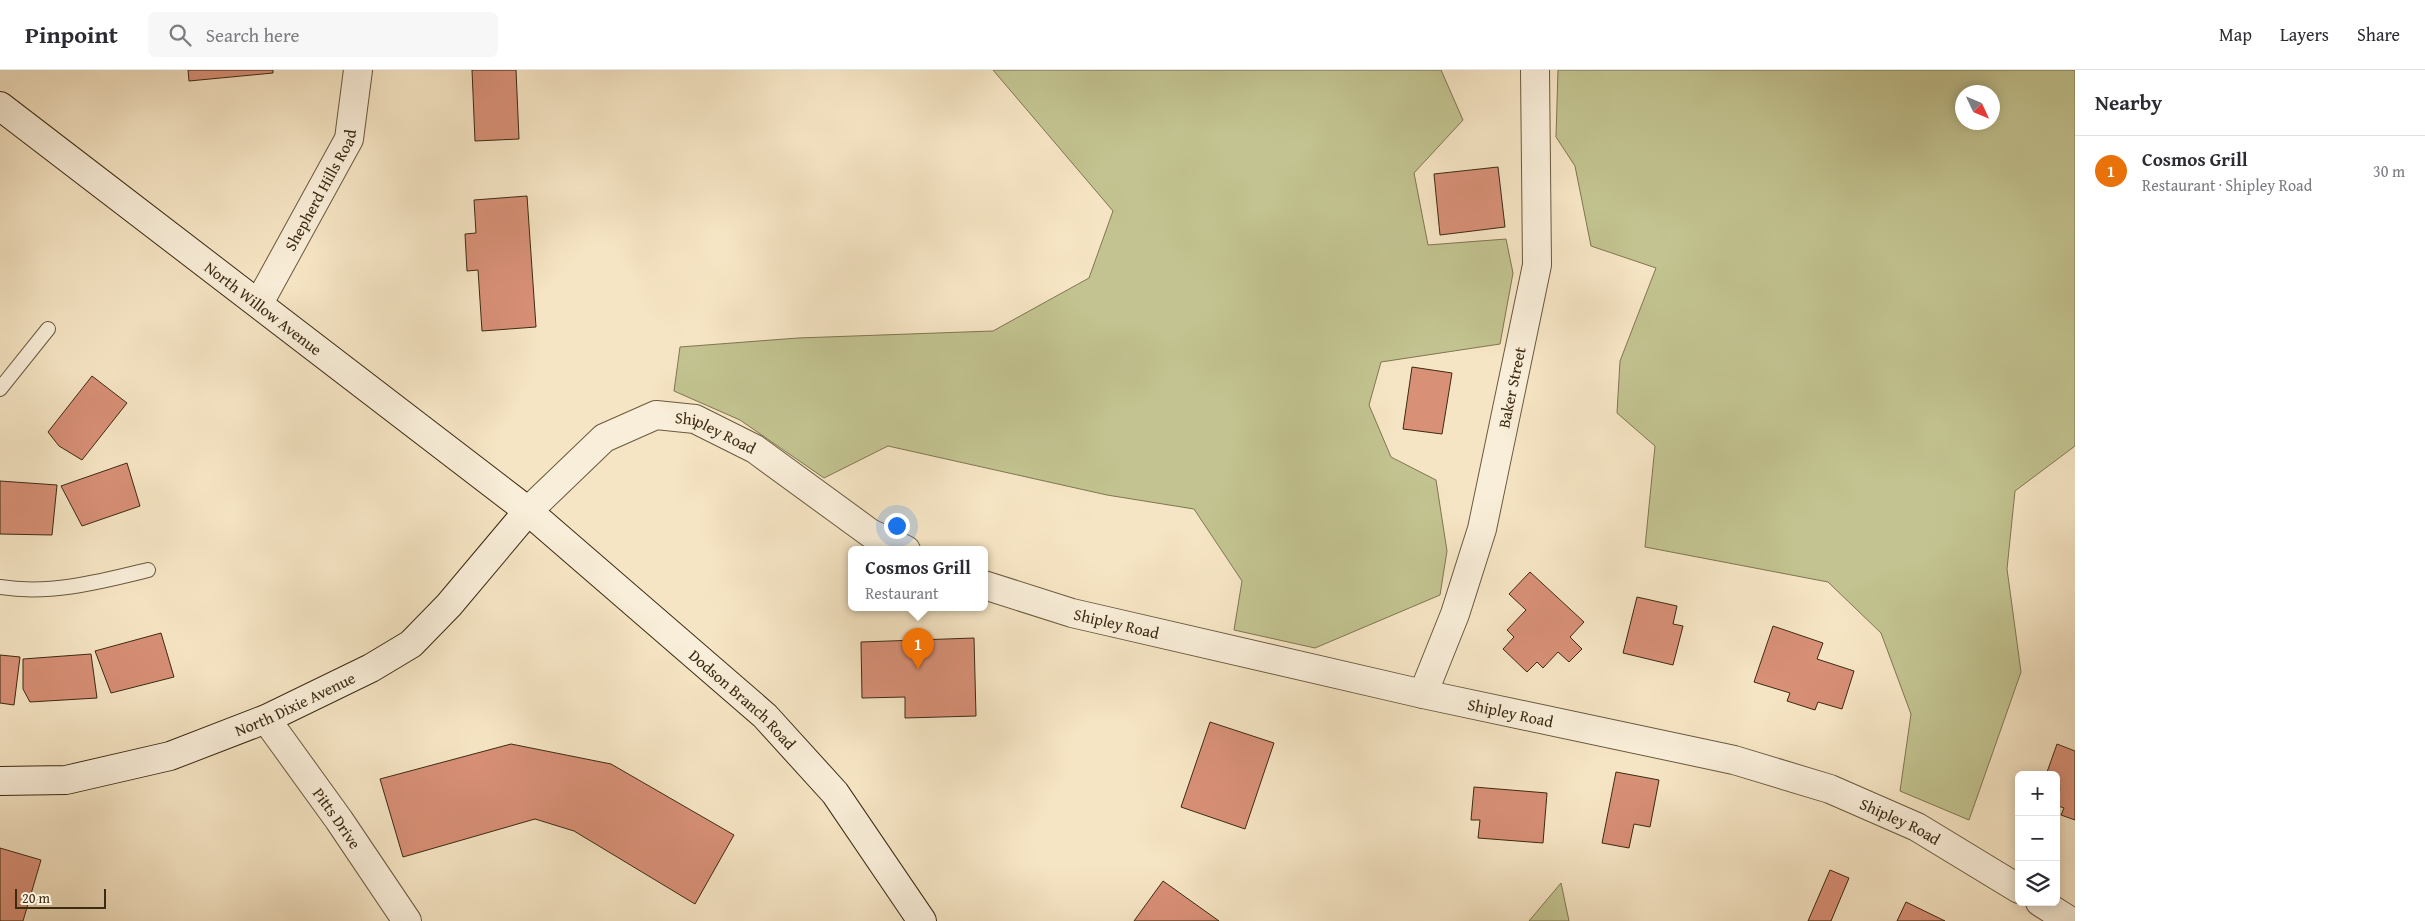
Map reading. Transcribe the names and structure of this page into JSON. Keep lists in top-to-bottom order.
{
  "streets": {
    "street": [
      "Shepherd Hills Road",
      "North Willow Avenue",
      "Baker Street",
      "Shipley Road",
      "Dodson Branch Road",
      "North Dixie Avenue",
      "Pitts Drive"
    ]
  },
  "crossings": [
    ["Shepherd Hills Road", "North Willow Avenue"],
    ["North Willow Avenue", "Shipley Road"],
    ["North Willow Avenue", "Dodson Branch Road"],
    ["North Willow Avenue", "North Dixie Avenue"],
    ["Baker Street", "Shipley Road"],
    ["Shipley Road", "Dodson Branch Road"],
    ["Shipley Road", "North Dixie Avenue"],
    ["Dodson Branch Road", "North Dixie Avenue"],
    ["North Dixie Avenue", "Pitts Drive"]
  ],
  "scale_bar": "20 m",
  "north": "bottom right",
  "page": {
    "header": "Pinpoint",
    "search": "Search here",
    "nav": ["Map", "Layers", "Share"],
    "heading": "Nearby",
    "list": [
      {
        "mark": "1",
        "name": "Cosmos Grill",
        "note": "Restaurant · Shipley Road",
        "value": "30 m"
      }
    ],
    "popup": ["Cosmos Grill", "Restaurant"],
    "pins": "1",
    "map_buttons": ["+", "−"],
    "scale": "20 m"
  }
}
